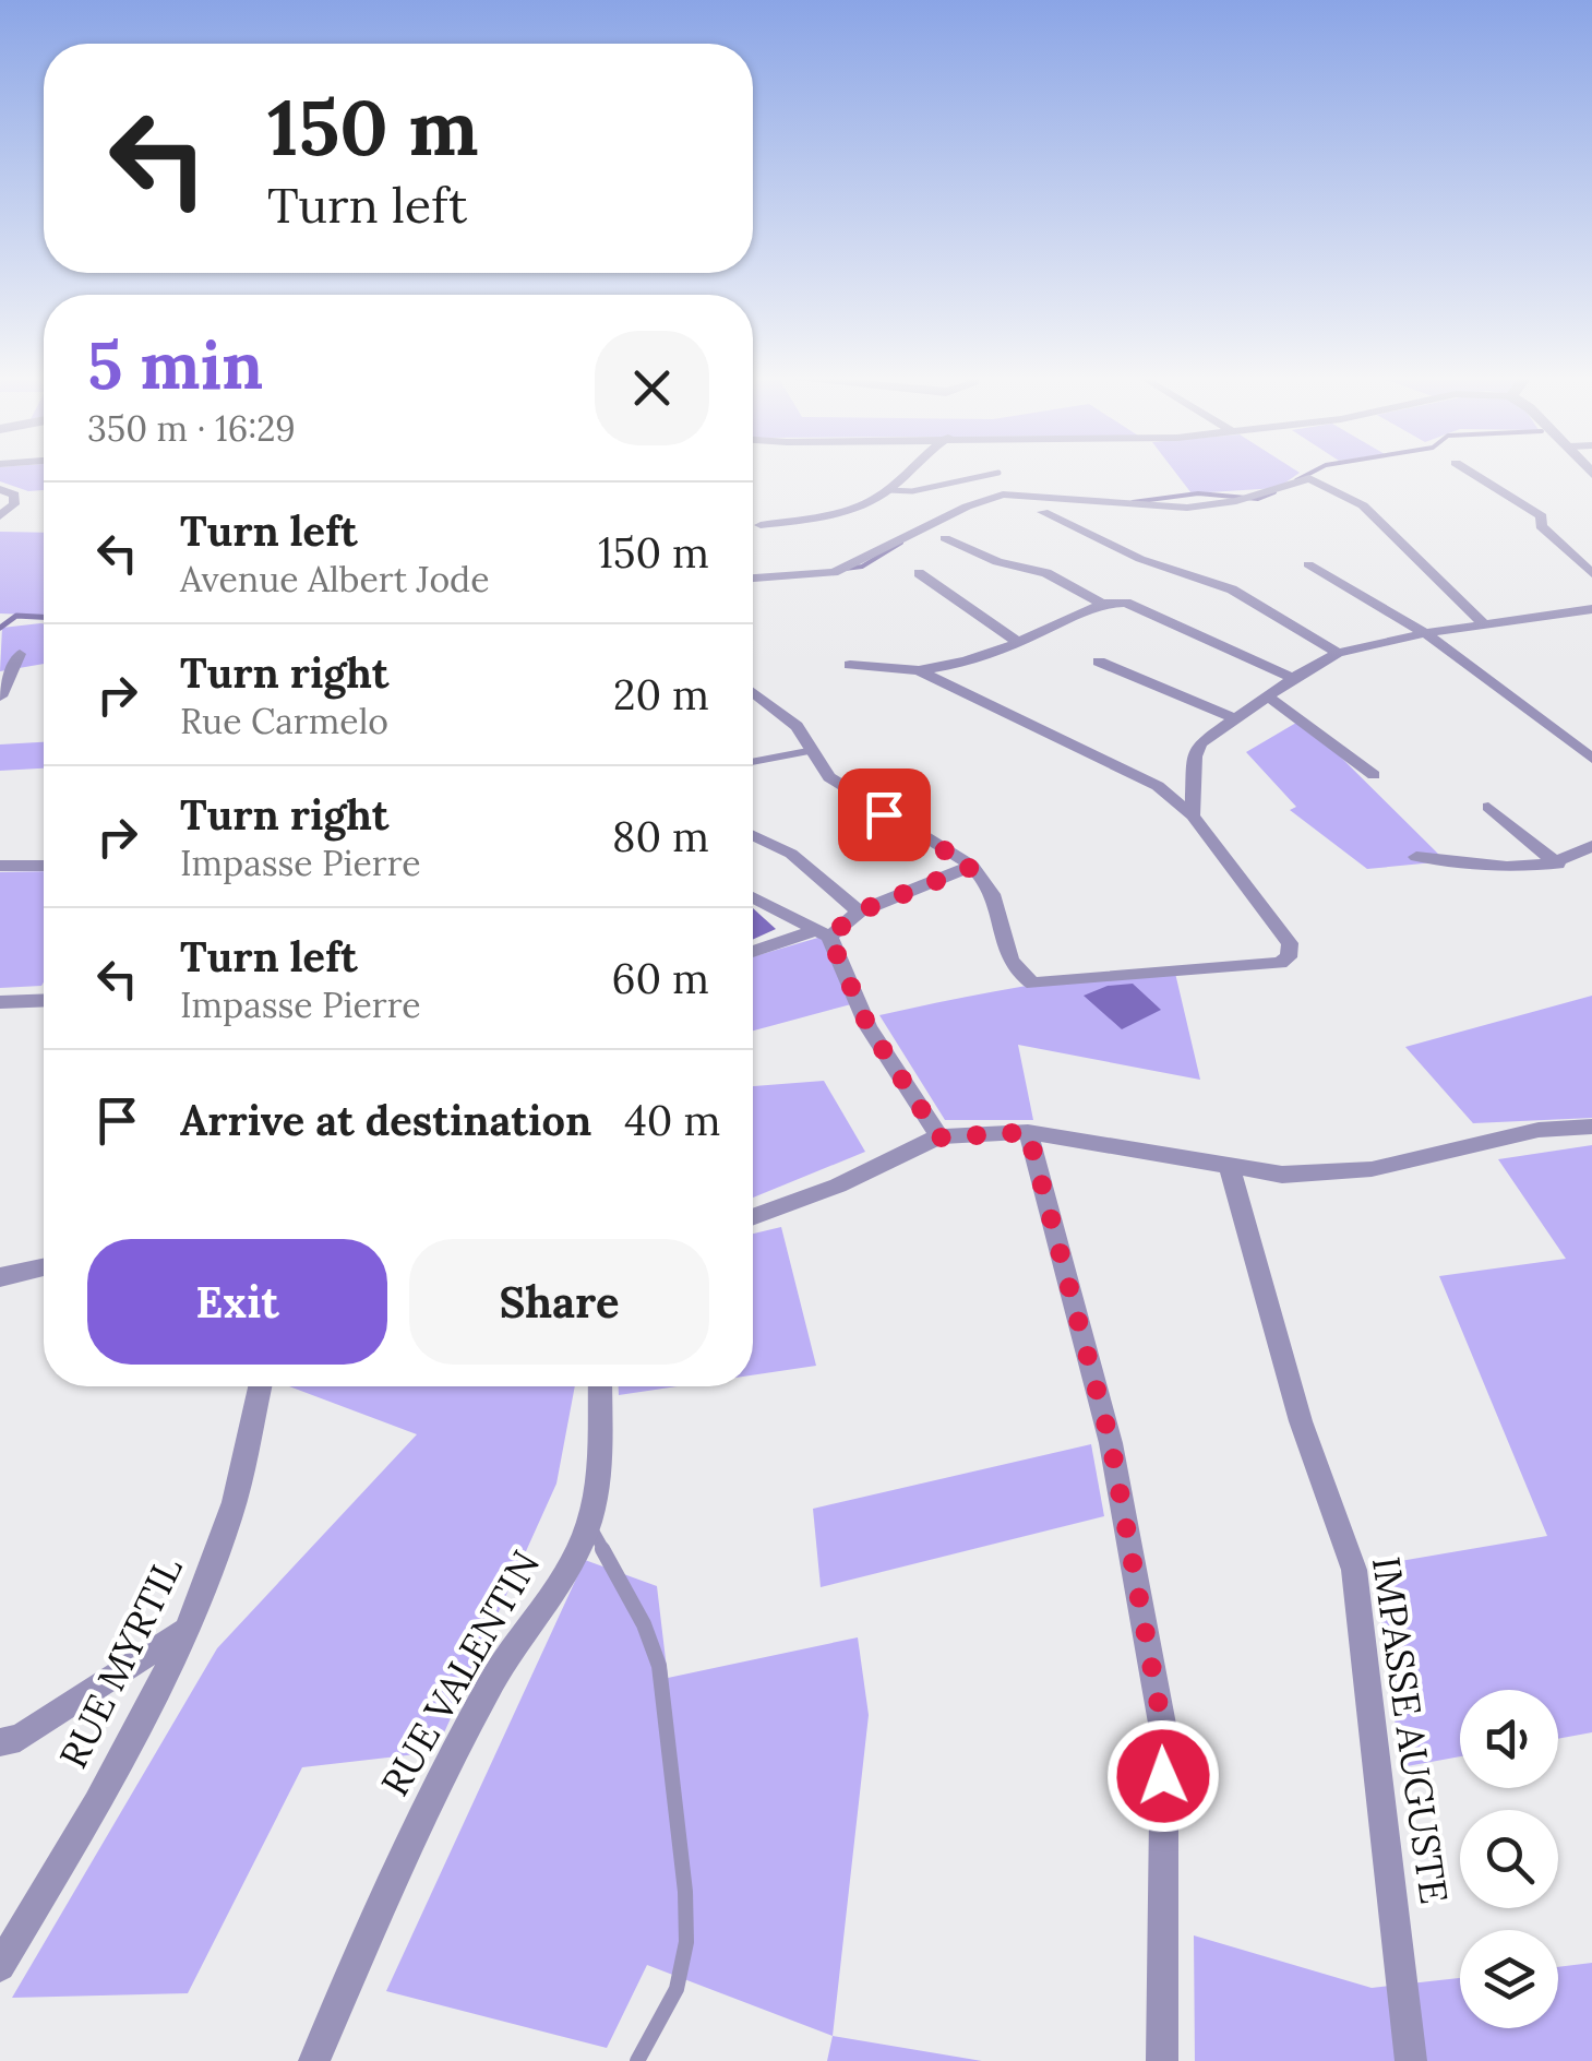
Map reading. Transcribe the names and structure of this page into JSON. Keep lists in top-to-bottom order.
{
  "streets": {
    "street": ["RUE MYRTIL", "RUE VALENTIN", "IMPASSE AUGUSTE"]
  },
  "page": {
    "turn": ["150 m", "Turn left"],
    "heading": ["5 min", "350 m · 16:29"],
    "list": [
      {
        "name": "Turn left",
        "note": "Avenue Albert Jode",
        "value": "150 m"
      },
      {
        "name": "Turn right",
        "note": "Rue Carmelo",
        "value": "20 m"
      },
      {
        "name": "Turn right",
        "note": "Impasse Pierre",
        "value": "80 m"
      },
      {
        "name": "Turn left",
        "note": "Impasse Pierre",
        "value": "60 m"
      },
      {
        "name": "Arrive at destination",
        "value": "40 m"
      }
    ],
    "buttons": ["Exit", "Share"]
  }
}
